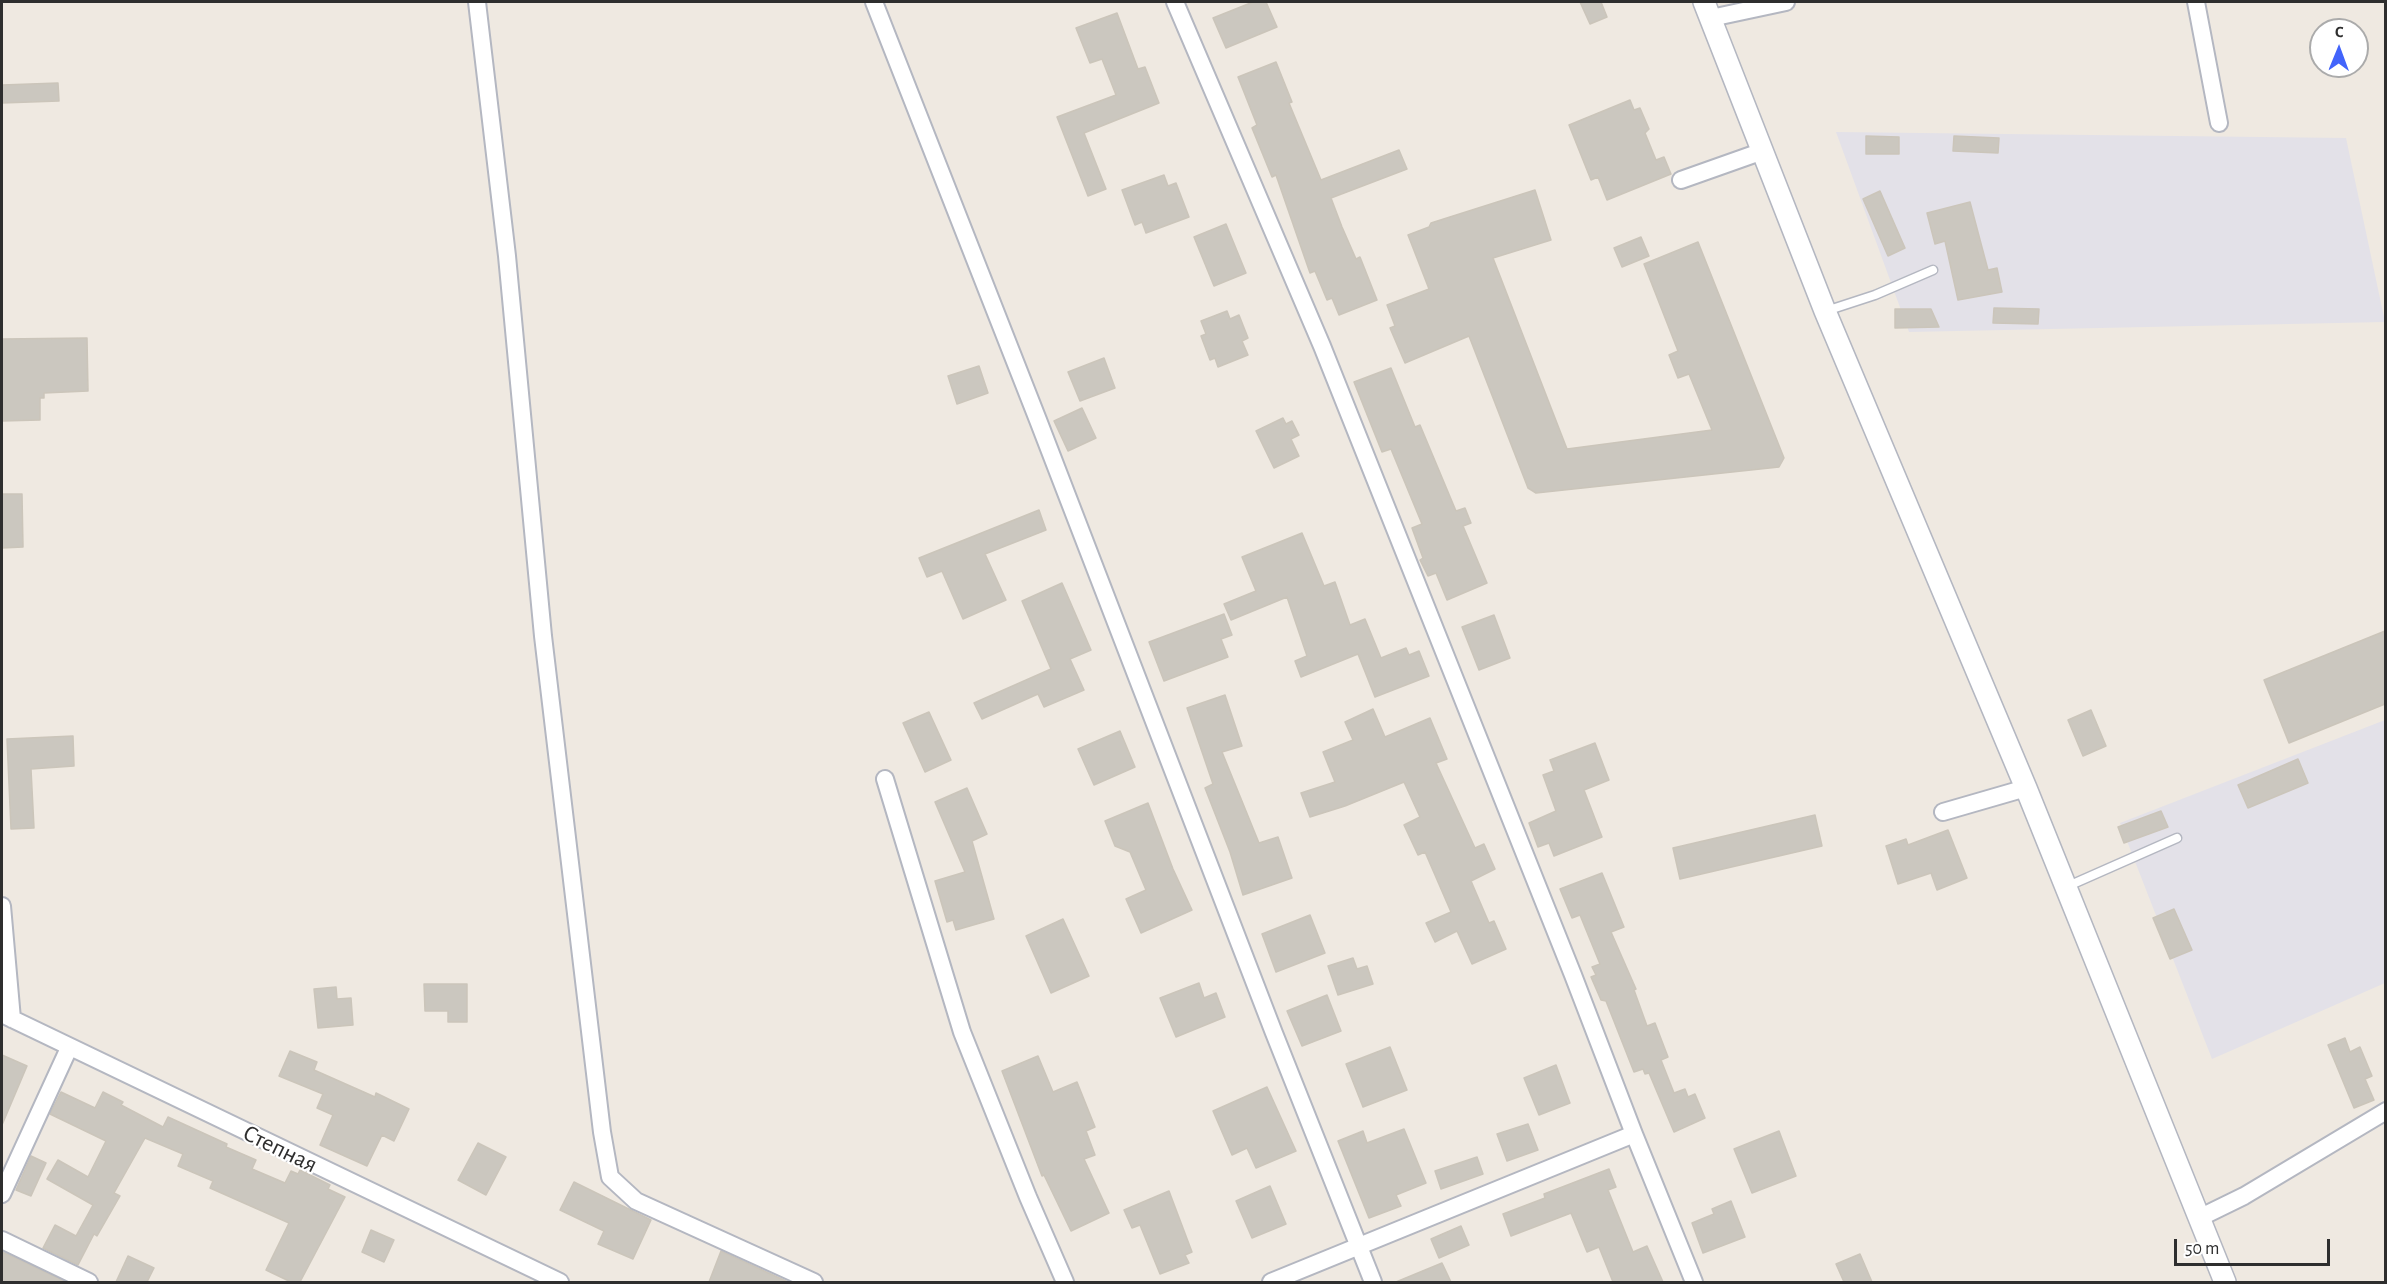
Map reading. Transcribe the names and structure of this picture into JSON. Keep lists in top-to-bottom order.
{
  "streets": {
    "street": ["Степная"]
  },
  "scale_bar": "50 m",
  "north": "top"
}
